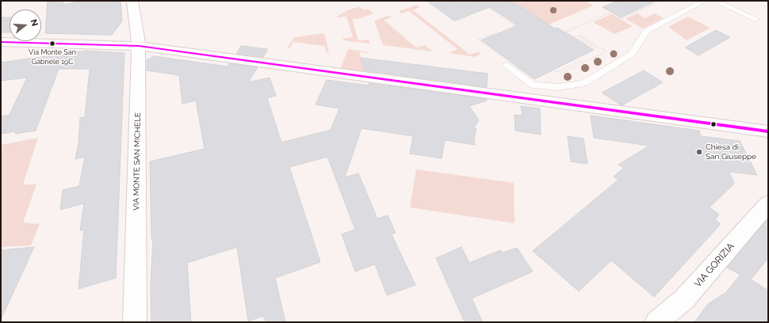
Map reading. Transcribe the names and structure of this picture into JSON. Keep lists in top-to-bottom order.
{
  "streets": {
    "street": ["VIA MONTE SAN MICHELE", "VIA GORIZIA"]
  },
  "places": ["Via Monte San Gabriele 19C", "Chiesa di San Giuseppe"],
  "north": "right"
}
